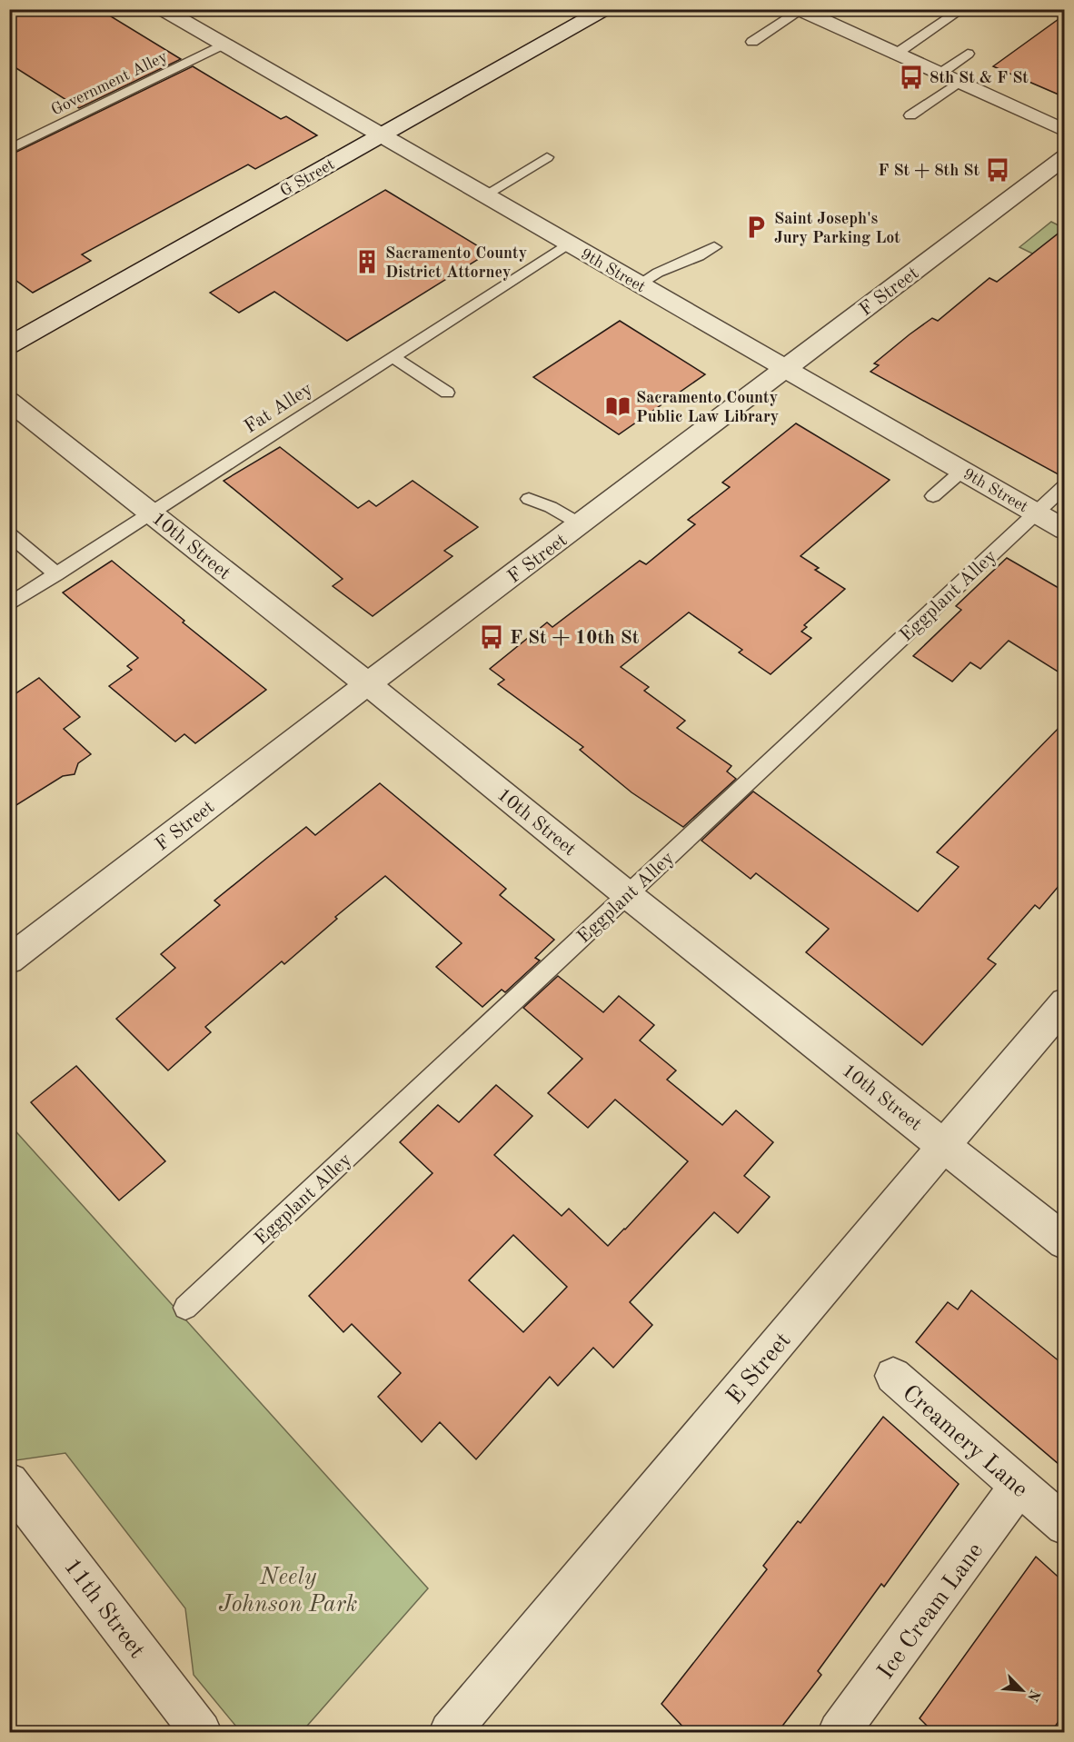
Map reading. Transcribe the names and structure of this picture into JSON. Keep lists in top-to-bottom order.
{
  "streets": {
    "street": [
      "G Street",
      "9th Street",
      "F Street",
      "10th Street",
      "E Street",
      "Creamery Lane",
      "11th Street",
      "Ice Cream Lane"
    ],
    "lane": ["Government Alley", "Fat Alley", "Eggplant Alley"]
  },
  "crossings": [
    ["Government Alley", "9th Street"],
    ["G Street", "9th Street"],
    ["9th Street", "F Street"],
    ["9th Street", "Fat Alley"],
    ["9th Street", "Eggplant Alley"],
    ["F Street", "10th Street"],
    ["Fat Alley", "10th Street"],
    ["10th Street", "Eggplant Alley"],
    ["10th Street", "E Street"],
    ["Creamery Lane", "Ice Cream Lane"]
  ],
  "parks": ["Neely Johnson Park"],
  "places": {
    "bus stop": ["8th St & F St", "F St + 8th St", "F St + 10th St"],
    "parking": ["Saint Joseph's Jury Parking Lot"],
    "building": ["Sacramento County District Attorney"],
    "library": ["Sacramento County Public Law Library"]
  },
  "north": "bottom right"
}
